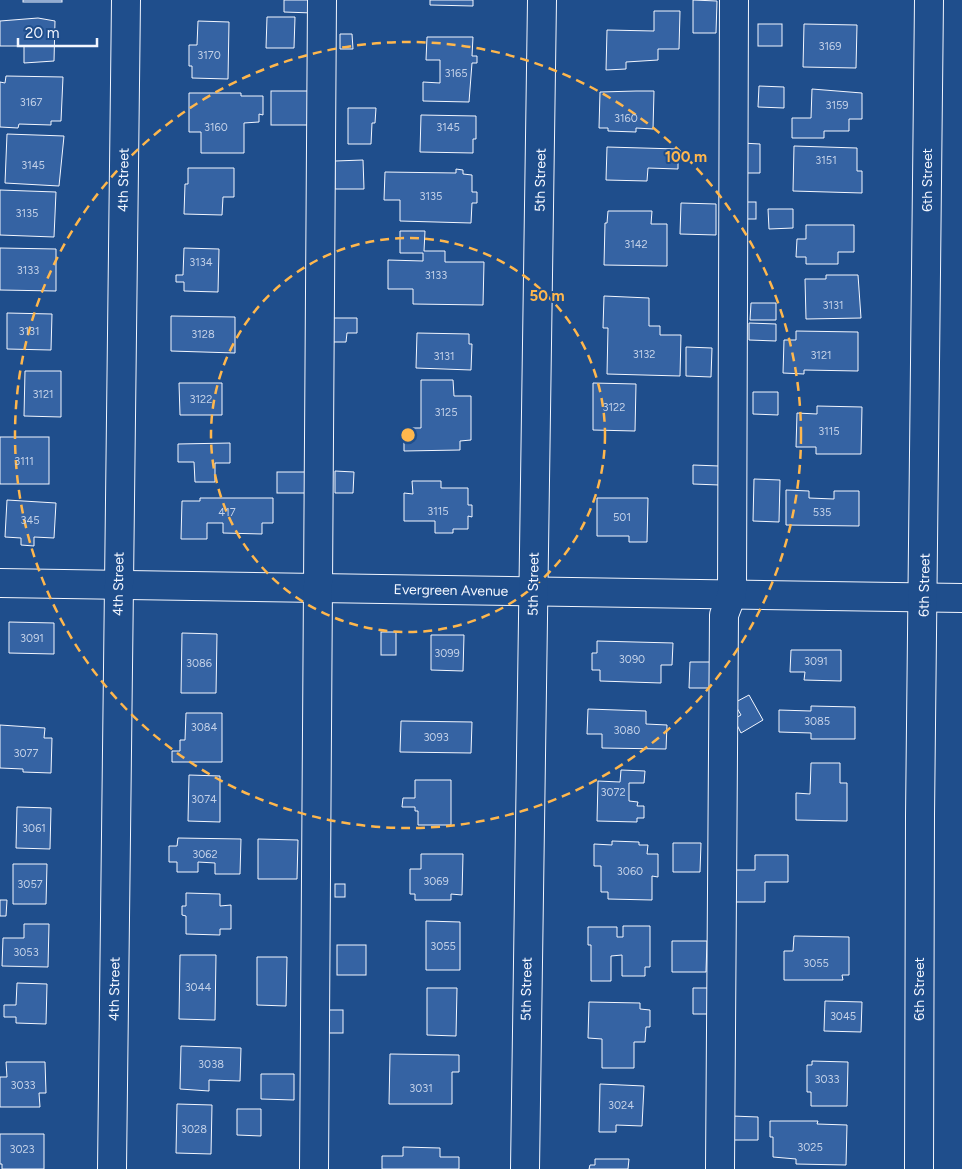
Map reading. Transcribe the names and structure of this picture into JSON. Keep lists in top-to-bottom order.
{
  "streets": {
    "street": [
      "4th Street",
      "5th Street",
      "6th Street",
      "Evergreen Avenue"
    ]
  },
  "crossings": [
    ["4th Street", "Evergreen Avenue"],
    ["5th Street", "Evergreen Avenue"],
    ["6th Street", "Evergreen Avenue"]
  ],
  "house_numbers": [
    "3169",
    "3170",
    "3165",
    "3167",
    "3159",
    "3160",
    "3160",
    "3145",
    "3151",
    "3145",
    "3135",
    "3135",
    "3142",
    "3134",
    "3133",
    "3133",
    "3131",
    "3131",
    "3128",
    "3132",
    "3121",
    "3131",
    "3121",
    "3122",
    "3122",
    "3125",
    "3115",
    "3111",
    "3115",
    "417",
    "535",
    "501",
    "345",
    "3091",
    "3099",
    "3090",
    "3091",
    "3086",
    "3085",
    "3084",
    "3080",
    "3093",
    "3077",
    "3072",
    "3074",
    "3061",
    "3062",
    "3060",
    "3069",
    "3057",
    "3055",
    "3053",
    "3055",
    "3044",
    "3045",
    "3038",
    "3033",
    "3033",
    "3031",
    "3024",
    "3028",
    "3025",
    "3023"
  ],
  "scale_bar": "20 m",
  "rings": ["100 m", "50 m"]
}
